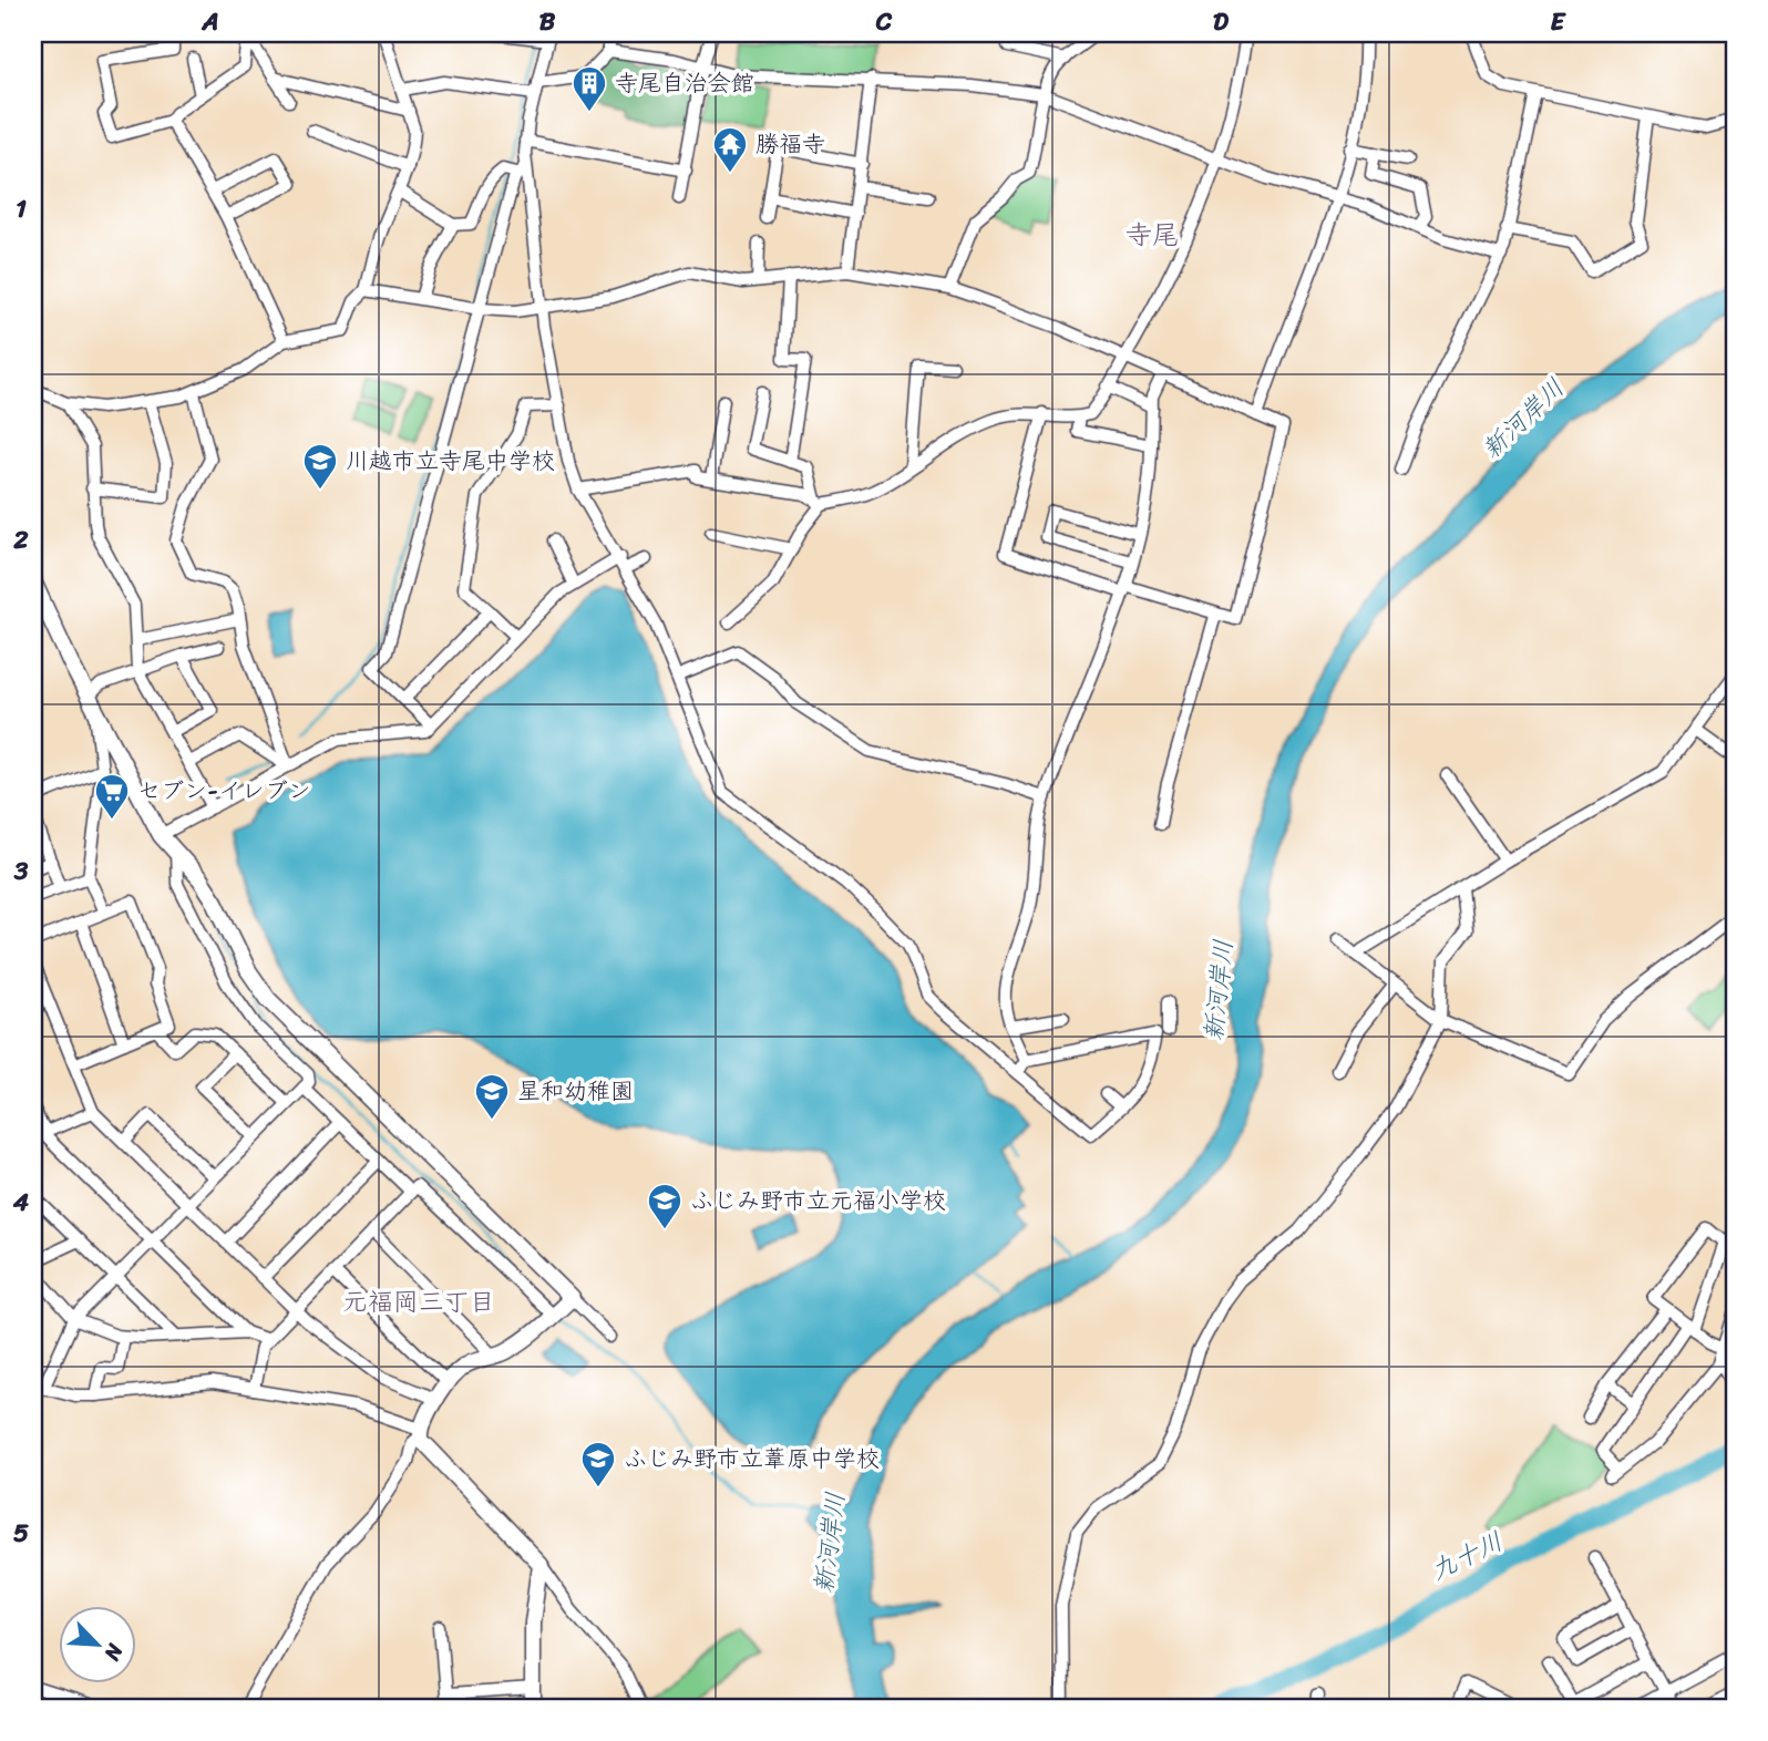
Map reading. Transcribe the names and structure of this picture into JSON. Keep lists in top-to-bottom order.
{
  "districts": ["寺尾", "元福岡三丁目"],
  "water": ["新河岸川", "九十川"],
  "places": {
    "building": ["寺尾自治会館"],
    "temple": ["勝福寺"],
    "school or university": [
      "川越市立寺尾中学校",
      "星和幼稚園",
      "ふじみ野市立元福小学校",
      "ふじみ野市立葦原中学校"
    ],
    "supermarket": ["セブン-イレブン"]
  },
  "north": "bottom right",
  "grid": {
    "columns": [
      "A",
      "B",
      "C",
      "D",
      "E"
    ],
    "rows": [
      "1",
      "2",
      "3",
      "4",
      "5"
    ]
  }
}
